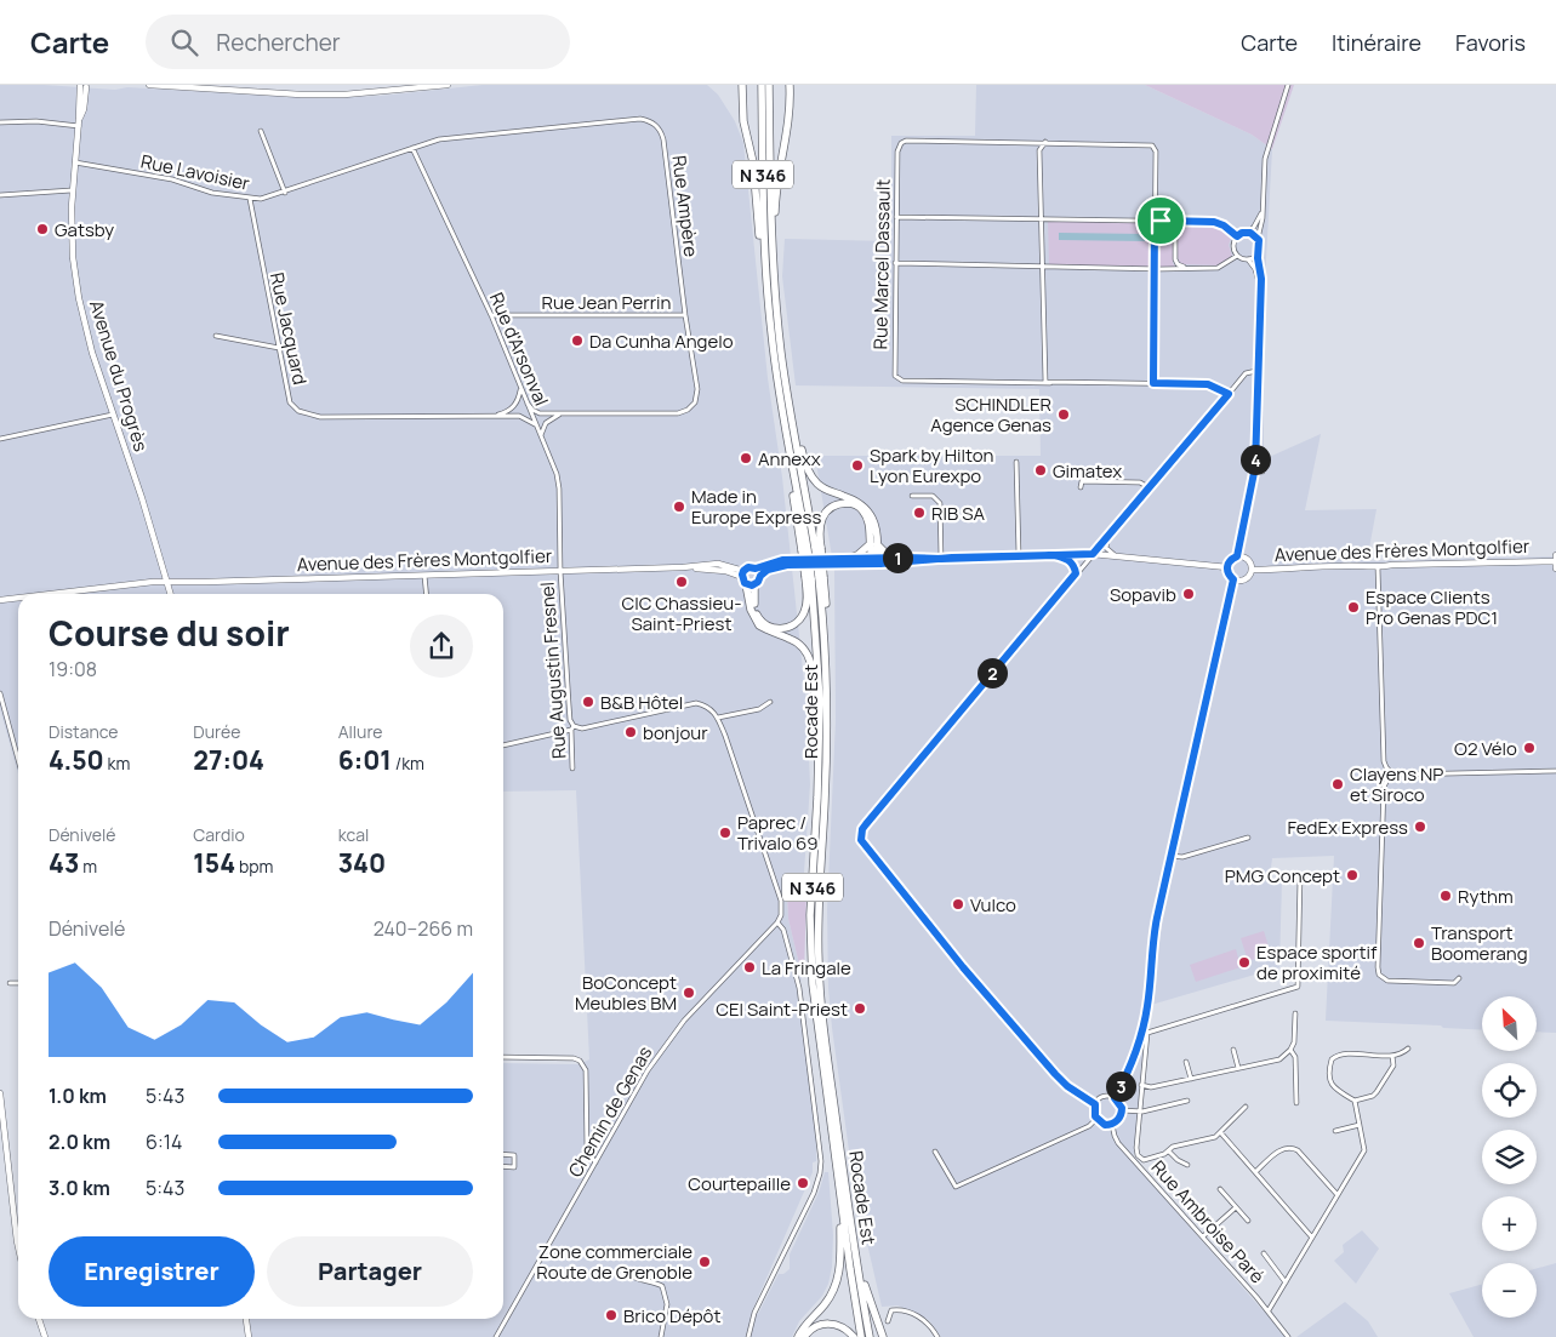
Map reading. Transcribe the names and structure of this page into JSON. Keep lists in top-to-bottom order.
{
  "streets": {
    "highway": ["N 346", "Rocade Est"],
    "street": [
      "Rue Lavoisier",
      "Rue Ampère",
      "Rue Marcel Dassault",
      "Rue Jean Perrin",
      "Rue Jacquard",
      "Rue d'Arsonval",
      "Avenue du Progrès",
      "Avenue des Frères Montgolfier",
      "Rue Augustin Fresnel",
      "Chemin de Genas",
      "Rue Ambroise Paré"
    ]
  },
  "crossings": [
    ["Rue Lavoisier", "Rue Ampère"],
    ["Rue Lavoisier", "Rue Jacquard"],
    ["Rue Lavoisier", "Rue d'Arsonval"],
    ["Rue Lavoisier", "Avenue du Progrès"],
    ["N 346", "Rocade Est"],
    ["Rue Ampère", "Rue Jean Perrin"],
    ["Rue Ampère", "Rue d'Arsonval"],
    ["Rue Jean Perrin", "Rue d'Arsonval"],
    ["Rue Jacquard", "Rue d'Arsonval"],
    ["Rue d'Arsonval", "Avenue des Frères Montgolfier"],
    ["Rue d'Arsonval", "Rue Augustin Fresnel"],
    ["Avenue du Progrès", "Avenue des Frères Montgolfier"],
    ["Avenue des Frères Montgolfier", "Rue Augustin Fresnel"]
  ],
  "places": [
    "Gatsby",
    "Da Cunha Angelo",
    "SCHINDLER Agence Genas",
    "Annexx",
    "Spark by Hilton Lyon Eurexpo",
    "Gimatex",
    "Made in Europe Express",
    "RIB SA",
    "CIC Chassieu- Saint-Priest",
    "Sopavib",
    "Espace Clients Pro Genas PDC1",
    "B&B Hôtel",
    "bonjour",
    "O2 Vélo",
    "Clayens NP et Siroco",
    "FedEx Express",
    "Paprec / Trivalo 69",
    "PMG Concept",
    "Rythm",
    "Vulco",
    "Transport Boomerang",
    "Espace sportif de proximité",
    "La Fringale",
    "BoConcept Meubles BM",
    "CEI Saint-Priest",
    "Courtepaille",
    "Zone commerciale Route de Grenoble",
    "Brico Dépôt"
  ],
  "north": "top left",
  "page": {
    "header": "Carte",
    "search": "Rechercher",
    "nav": ["Carte", "Itinéraire", "Favoris"],
    "pins": [
      "4",
      "1",
      "2",
      "3"
    ],
    "heading": ["Course du soir", "19:08"],
    "stats": [
      ["Distance", "4.50 km"],
      ["Durée", "27:04"],
      ["Allure", "6:01 /km"],
      ["Dénivelé", "43 m"],
      ["Cardio", "154 bpm"],
      ["kcal", "340"]
    ],
    "chart": ["Dénivelé", "240–266 m"],
    "map_buttons": ["+", "−"],
    "list": [
      {
        "name": "1.0 km",
        "note": "5:43"
      },
      {
        "name": "2.0 km",
        "note": "6:14"
      },
      {
        "name": "3.0 km",
        "note": "5:43"
      }
    ],
    "buttons": ["Enregistrer", "Partager"]
  }
}
